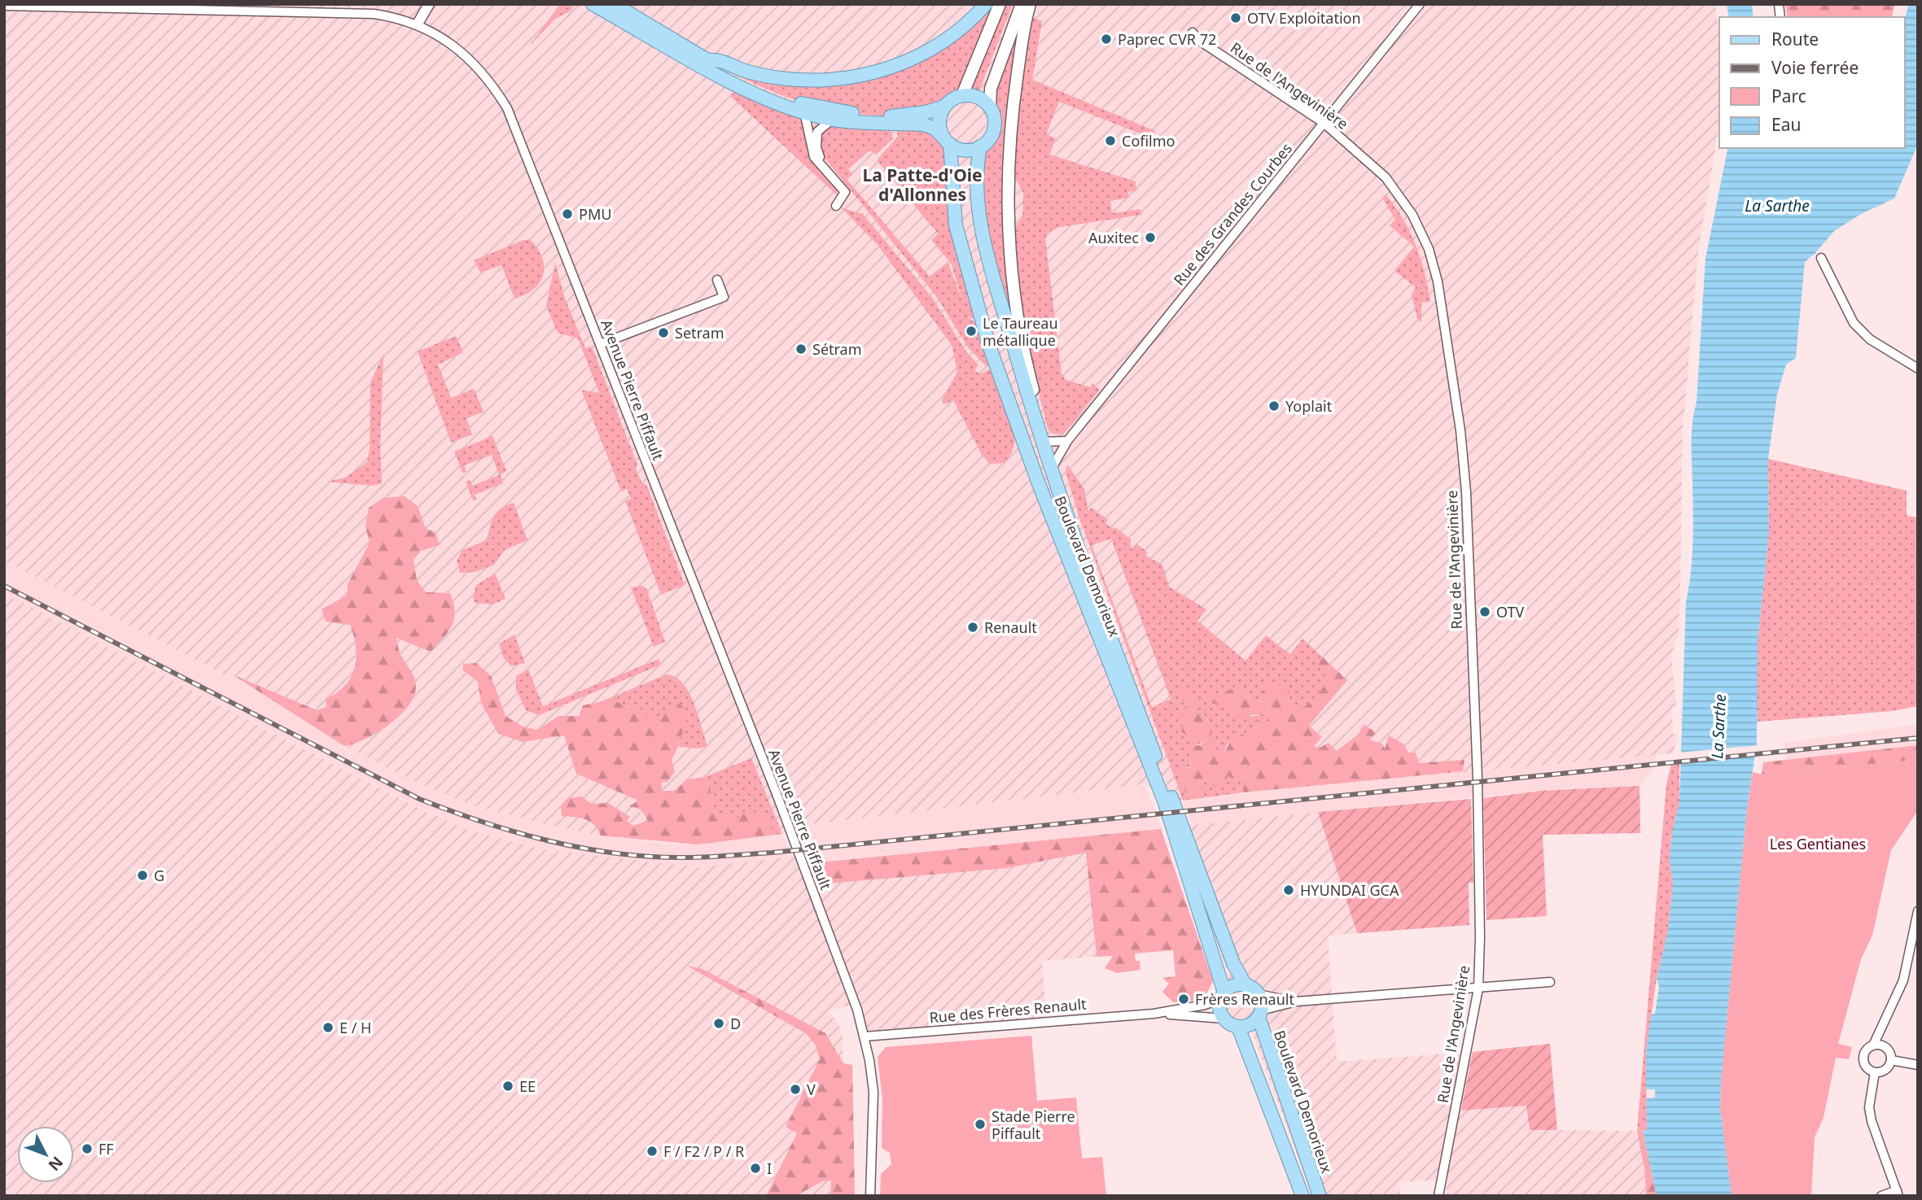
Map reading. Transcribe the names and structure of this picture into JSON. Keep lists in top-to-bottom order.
{
  "streets": {
    "main road": ["Boulevard Demorieux"],
    "street": [
      "Rue de l'Angevinière",
      "Rue des Grandes Courbes",
      "Avenue Pierre Piffault",
      "Rue des Frères Renault"
    ]
  },
  "crossings": [
    ["Rue de l'Angevinière", "Rue des Grandes Courbes"],
    ["Avenue Pierre Piffault", "Rue des Frères Renault"],
    ["Boulevard Demorieux", "Rue des Frères Renault"]
  ],
  "districts": ["La Patte-d'Oie d'Allonnes"],
  "water": ["La Sarthe"],
  "parks": ["Les Gentianes"],
  "places": [
    "OTV Exploitation",
    "Paprec CVR 72",
    "Cofilmo",
    "PMU",
    "Auxitec",
    "Le Taureau métallique",
    "Setram",
    "Sétram",
    "Yoplait",
    "OTV",
    "Renault",
    "G",
    "HYUNDAI GCA",
    "Frères Renault",
    "D",
    "E / H",
    "EE",
    "V",
    "Stade Pierre Piffault",
    "FF",
    "F / F2 / P / R",
    "I"
  ],
  "legend": [
    "Route",
    "Voie ferrée",
    "Parc",
    "Eau"
  ],
  "north": "bottom right"
}
